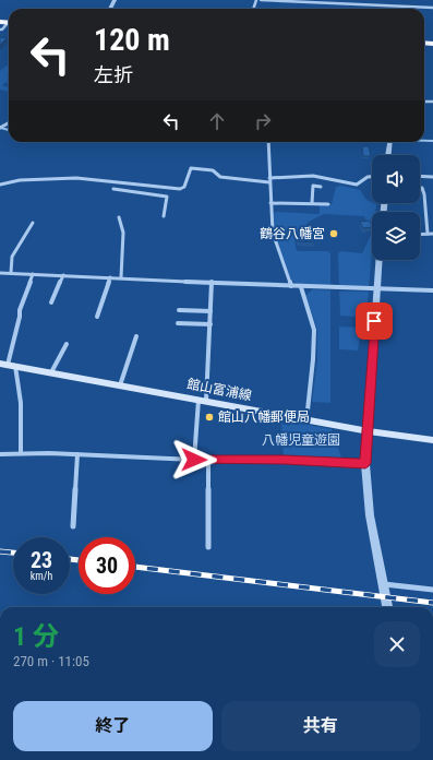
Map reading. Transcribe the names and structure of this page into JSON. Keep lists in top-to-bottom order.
{
  "streets": {
    "main road": ["館山富浦線"]
  },
  "parks": ["八幡児童遊園"],
  "places": ["鶴谷八幡宮", "館山八幡郵便局"],
  "page": {
    "turn": ["120 m", "左折"],
    "speed": "23 km/h",
    "limit": "30",
    "heading": ["1 分", "270 m · 11:05"],
    "buttons": ["終了", "共有"]
  }
}
